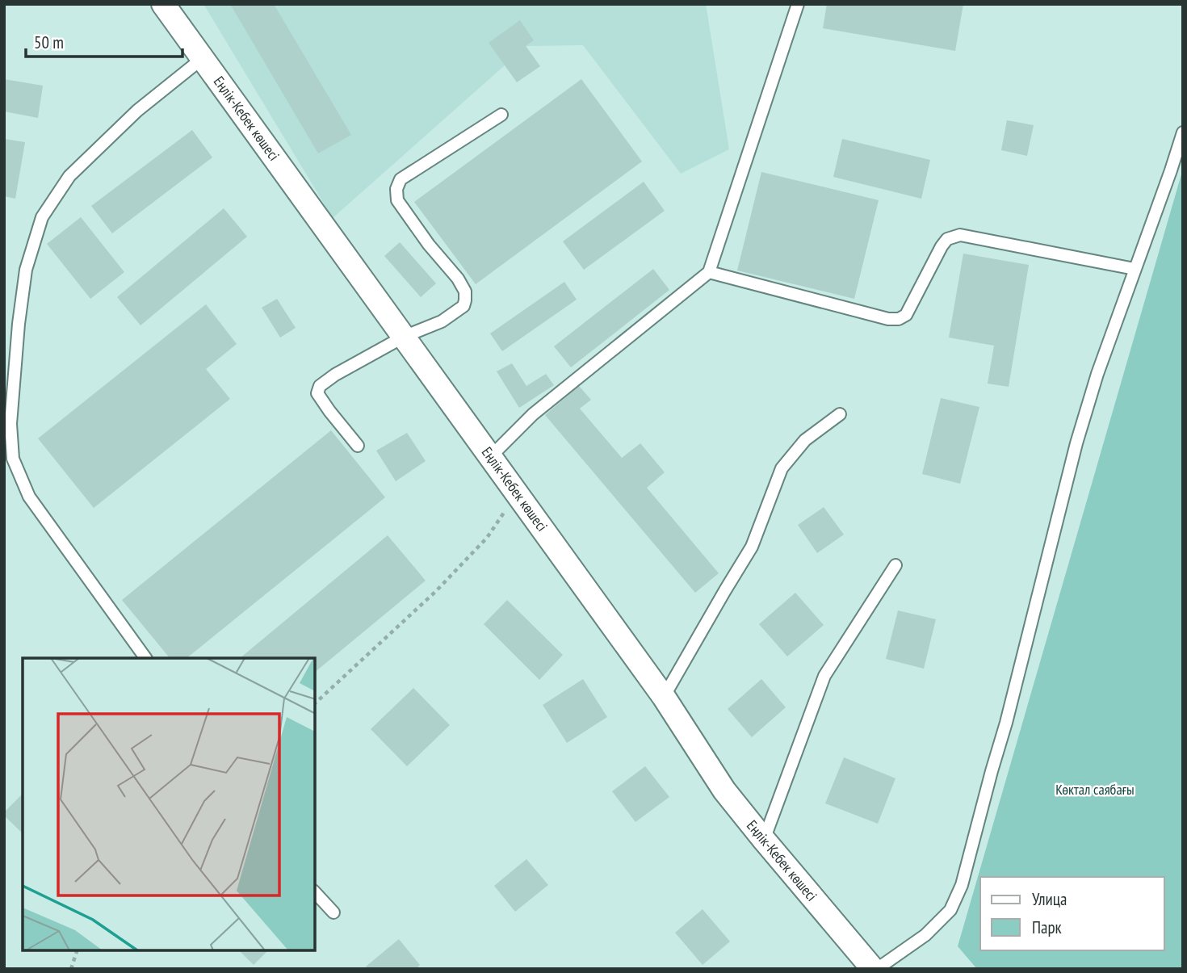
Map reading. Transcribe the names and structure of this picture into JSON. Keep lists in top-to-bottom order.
{
  "streets": {
    "street": ["Еңлік-Кебек көшесі"]
  },
  "parks": ["Көктал саябағы"],
  "legend": ["Улица", "Парк"],
  "scale_bar": "50 m"
}
